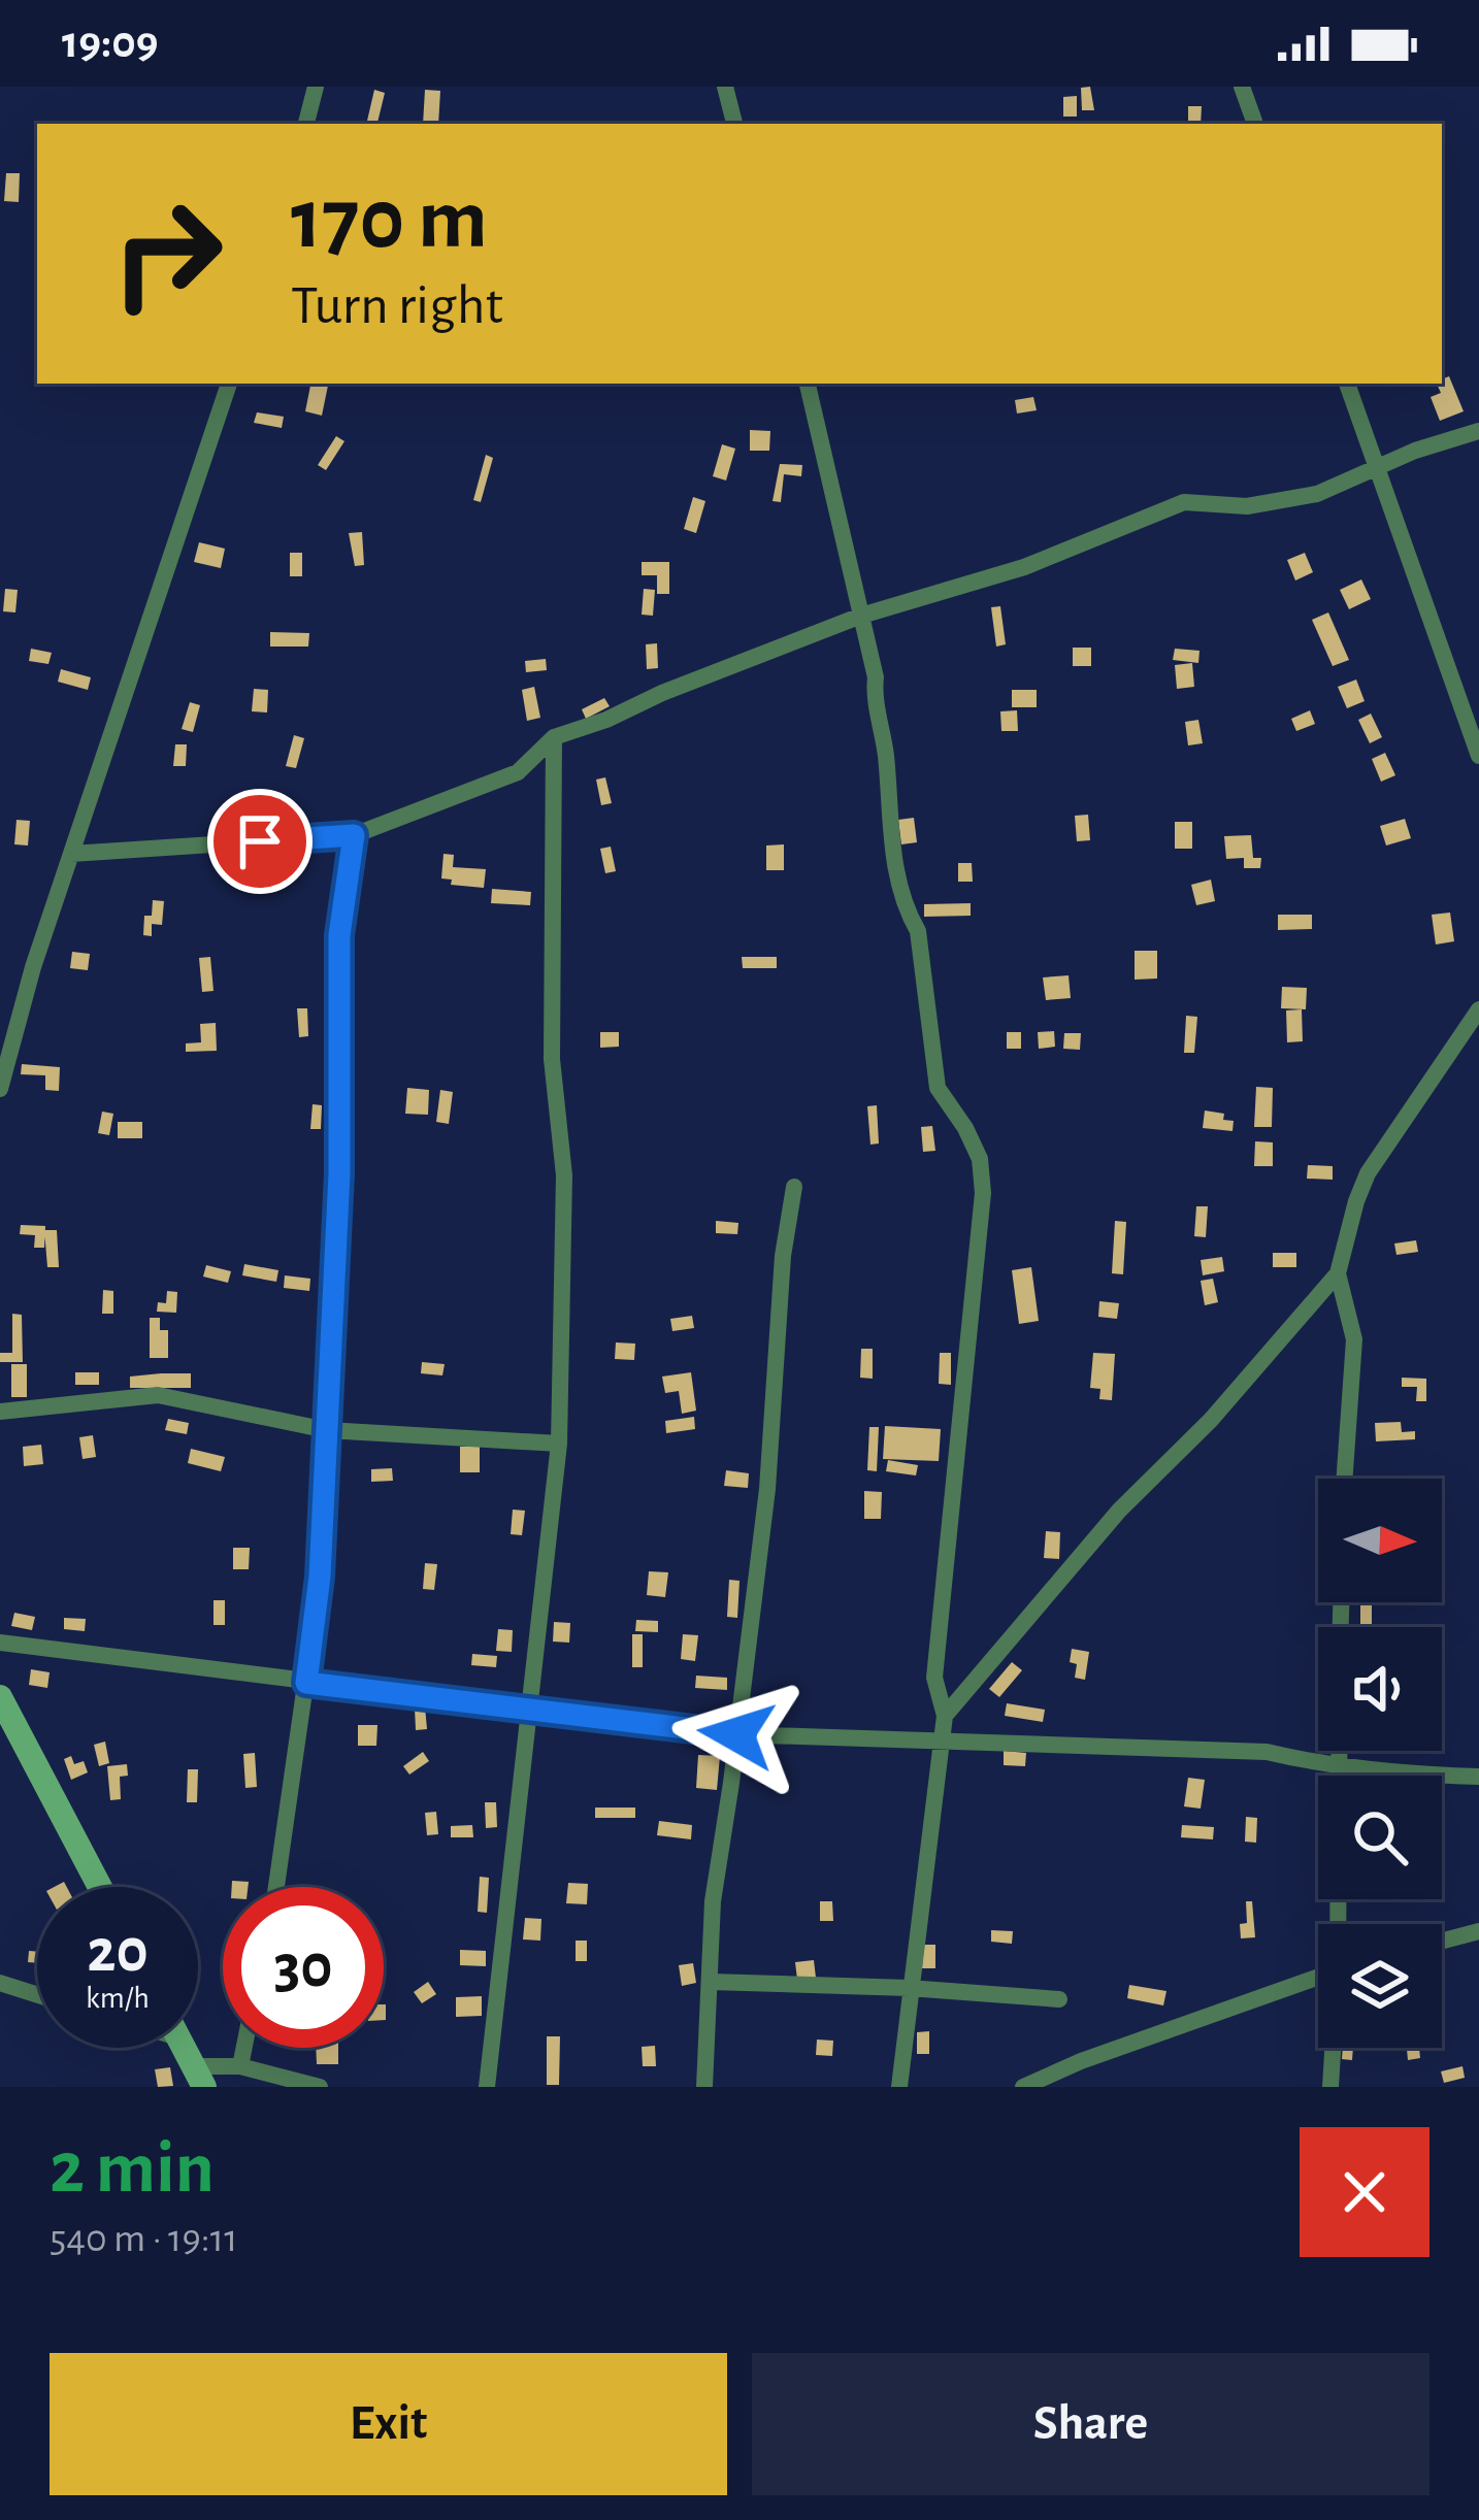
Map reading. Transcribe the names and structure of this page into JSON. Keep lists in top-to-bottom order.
{
  "north": "right",
  "page": {
    "status": "19:09",
    "turn": ["170 m", "Turn right"],
    "speed": "20 km/h",
    "limit": "30",
    "heading": ["2 min", "540 m · 19:11"],
    "buttons": ["Exit", "Share"]
  }
}
